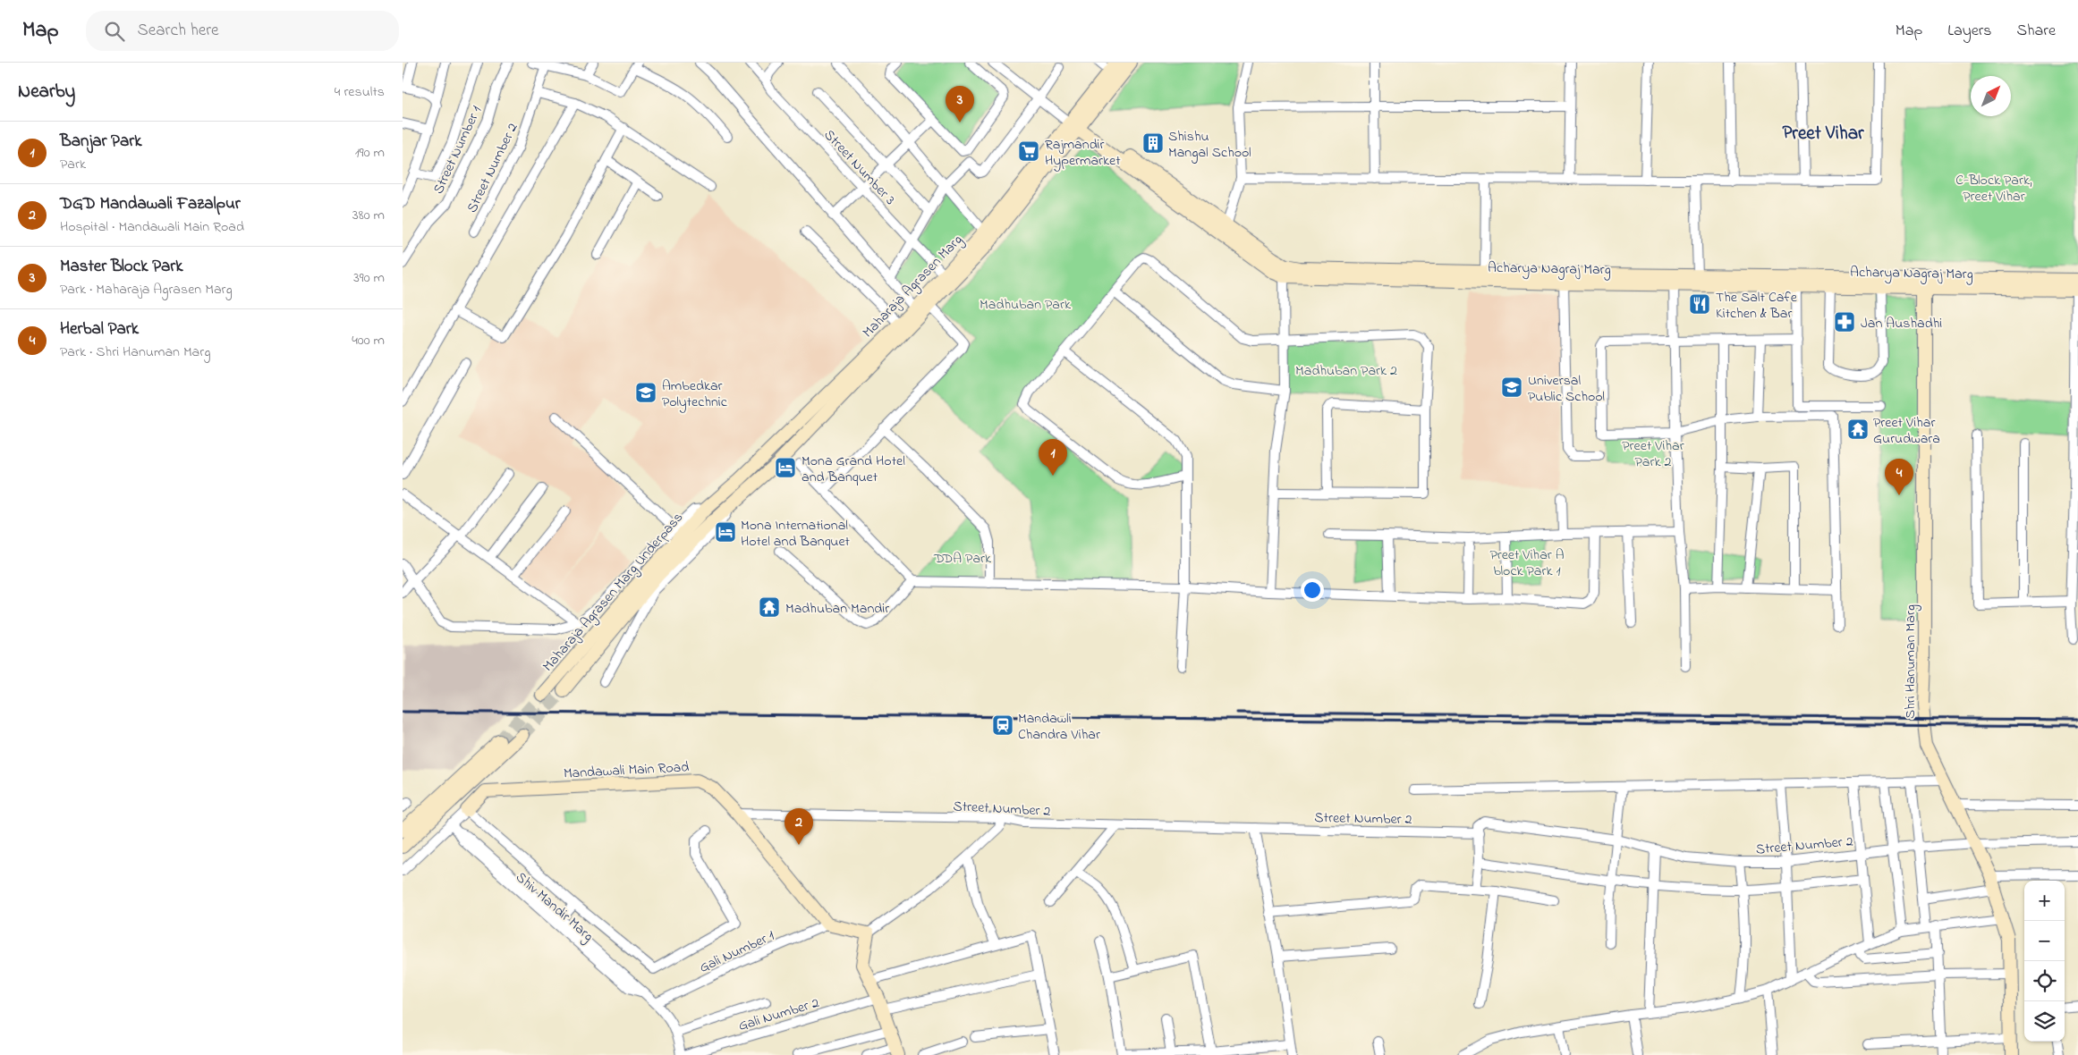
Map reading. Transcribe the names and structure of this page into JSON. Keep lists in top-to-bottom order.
{
  "streets": {
    "street": [
      "Street Number 1",
      "Street Number 3",
      "Street Number 2",
      "Acharya Nagraj Marg",
      "Maharaja Agrasen Marg",
      "Maharaja Agrasen Marg Underpass",
      "Shri Hanuman Marg",
      "Mandawali Main Road",
      "Shiv Mandir Marg",
      "Gali Number 1",
      "Gali Number 2"
    ]
  },
  "crossings": [
    ["Street Number 3", "Maharaja Agrasen Marg"],
    ["Street Number 2", "Shri Hanuman Marg"],
    ["Street Number 2", "Mandawali Main Road"],
    ["Acharya Nagraj Marg", "Maharaja Agrasen Marg"],
    ["Acharya Nagraj Marg", "Shri Hanuman Marg"],
    ["Maharaja Agrasen Marg", "Maharaja Agrasen Marg Underpass"],
    ["Mandawali Main Road", "Gali Number 1"],
    ["Shiv Mandir Marg", "Gali Number 1"]
  ],
  "districts": ["Preet Vihar"],
  "parks": [
    "C-Block Park, Preet Vihar",
    "Madhuban Park",
    "Madhuban Park 2",
    "Preet Vihar Park 2",
    "Preet Vihar A block Park 1",
    "DDA Park"
  ],
  "places": {
    "building": ["Shishu Mangal School"],
    "supermarket": ["Rajmandir Hypermarket"],
    "restaurant": ["The Salt Cafe Kitchen & Bar"],
    "pharmacy": ["Jan Aushadhi"],
    "school or university": ["Universal Public School", "Ambedkar Polytechnic"],
    "temple": ["Preet Vihar Gurudwara", "Madhuban Mandir"],
    "hotel": ["Mona Grand Hotel and Banquet", "Mona International Hotel and Banquet"],
    "station": ["Mandawli Chandra Vihar"]
  },
  "north": "top right",
  "page": {
    "header": "Map",
    "search": "Search here",
    "nav": ["Map", "Layers", "Share"],
    "heading": ["Nearby", "4 results"],
    "pins": [
      "3",
      "1",
      "4",
      "2"
    ],
    "list": [
      {
        "mark": "1",
        "name": "Banjar Park",
        "note": "Park",
        "value": "190 m"
      },
      {
        "mark": "2",
        "name": "DGD Mandawali Fazalpur",
        "note": "Hospital · Mandawali Main Road",
        "value": "380 m"
      },
      {
        "mark": "3",
        "name": "Master Block Park",
        "note": "Park · Maharaja Agrasen Marg",
        "value": "390 m"
      },
      {
        "mark": "4",
        "name": "Herbal Park",
        "note": "Park · Shri Hanuman Marg",
        "value": "400 m"
      }
    ],
    "map_buttons": ["+", "−"]
  }
}
